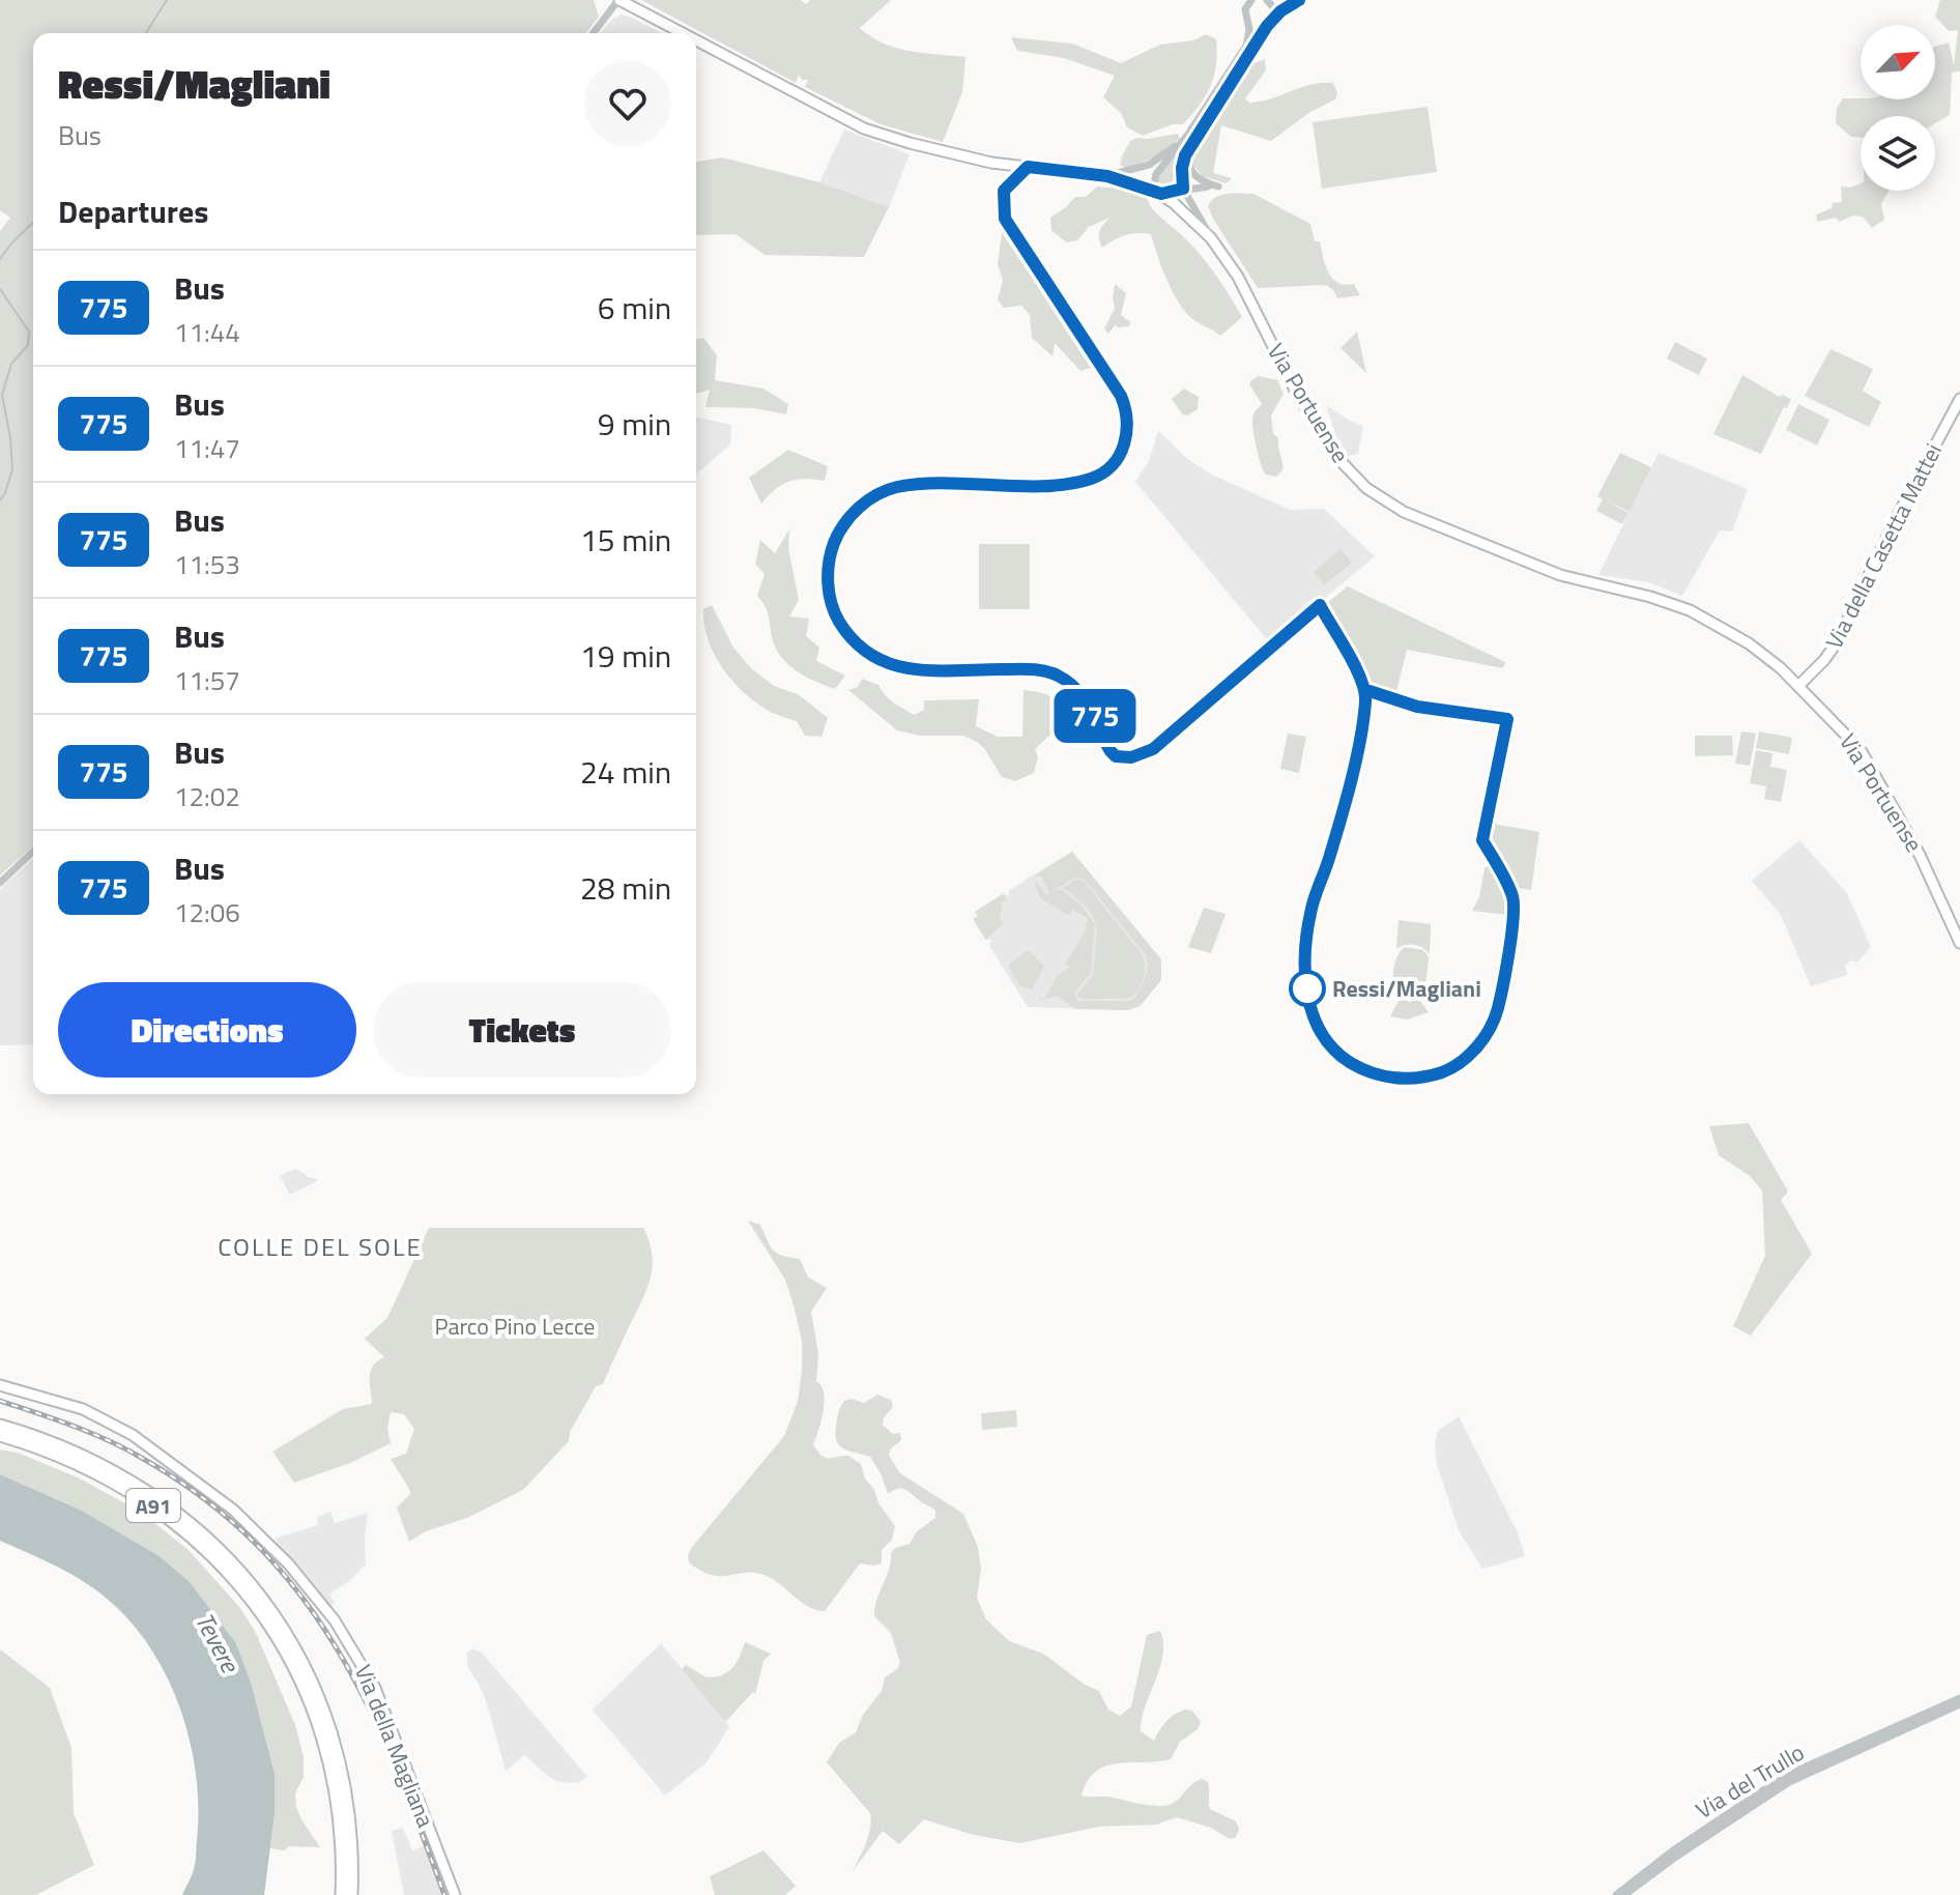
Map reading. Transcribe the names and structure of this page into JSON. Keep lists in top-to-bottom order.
{
  "streets": {
    "highway": ["A91"],
    "main road": ["Via Portuense", "Via della Casetta Mattei", "Via della Magliana"],
    "street": ["Via del Trullo"]
  },
  "crossings": [
    ["Via Portuense", "Via della Casetta Mattei"]
  ],
  "districts": ["COLLE DEL SOLE"],
  "water": ["Tevere"],
  "parks": ["Parco Pino Lecce"],
  "places": ["Ressi/Magliani"],
  "lines": ["bus line 775"],
  "north": "top right",
  "page": {
    "on_map": "775",
    "heading": [
      ["Ressi/Magliani", "Bus"],
      "Departures"
    ],
    "list": [
      {
        "mark": "775",
        "name": "Bus",
        "note": "11:44",
        "value": "6 min"
      },
      {
        "mark": "775",
        "name": "Bus",
        "note": "11:47",
        "value": "9 min"
      },
      {
        "mark": "775",
        "name": "Bus",
        "note": "11:53",
        "value": "15 min"
      },
      {
        "mark": "775",
        "name": "Bus",
        "note": "11:57",
        "value": "19 min"
      },
      {
        "mark": "775",
        "name": "Bus",
        "note": "12:02",
        "value": "24 min"
      },
      {
        "mark": "775",
        "name": "Bus",
        "note": "12:06",
        "value": "28 min"
      }
    ],
    "buttons": ["Directions", "Tickets"]
  }
}
